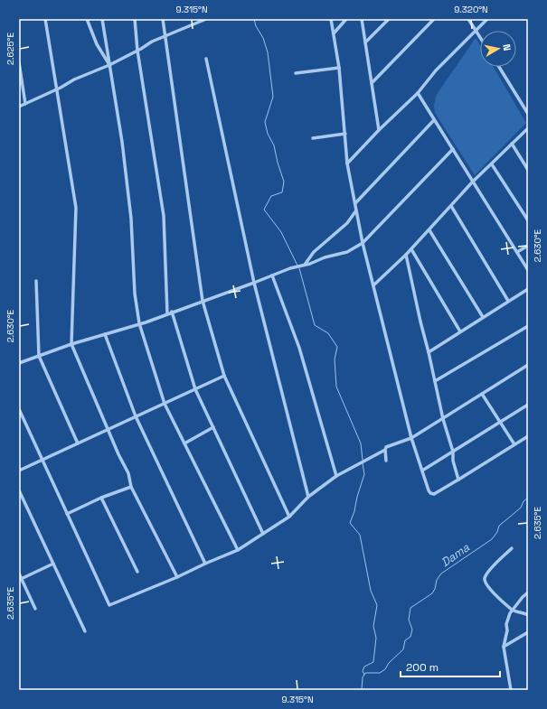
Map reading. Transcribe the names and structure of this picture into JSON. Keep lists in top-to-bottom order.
{
  "water": ["Dama"],
  "scale_bar": "200 m",
  "north": "right",
  "coordinates": [
    "9.315°N",
    "9.320°N",
    "2.625°E",
    "2.630°E",
    "2.635°E"
  ]
}
